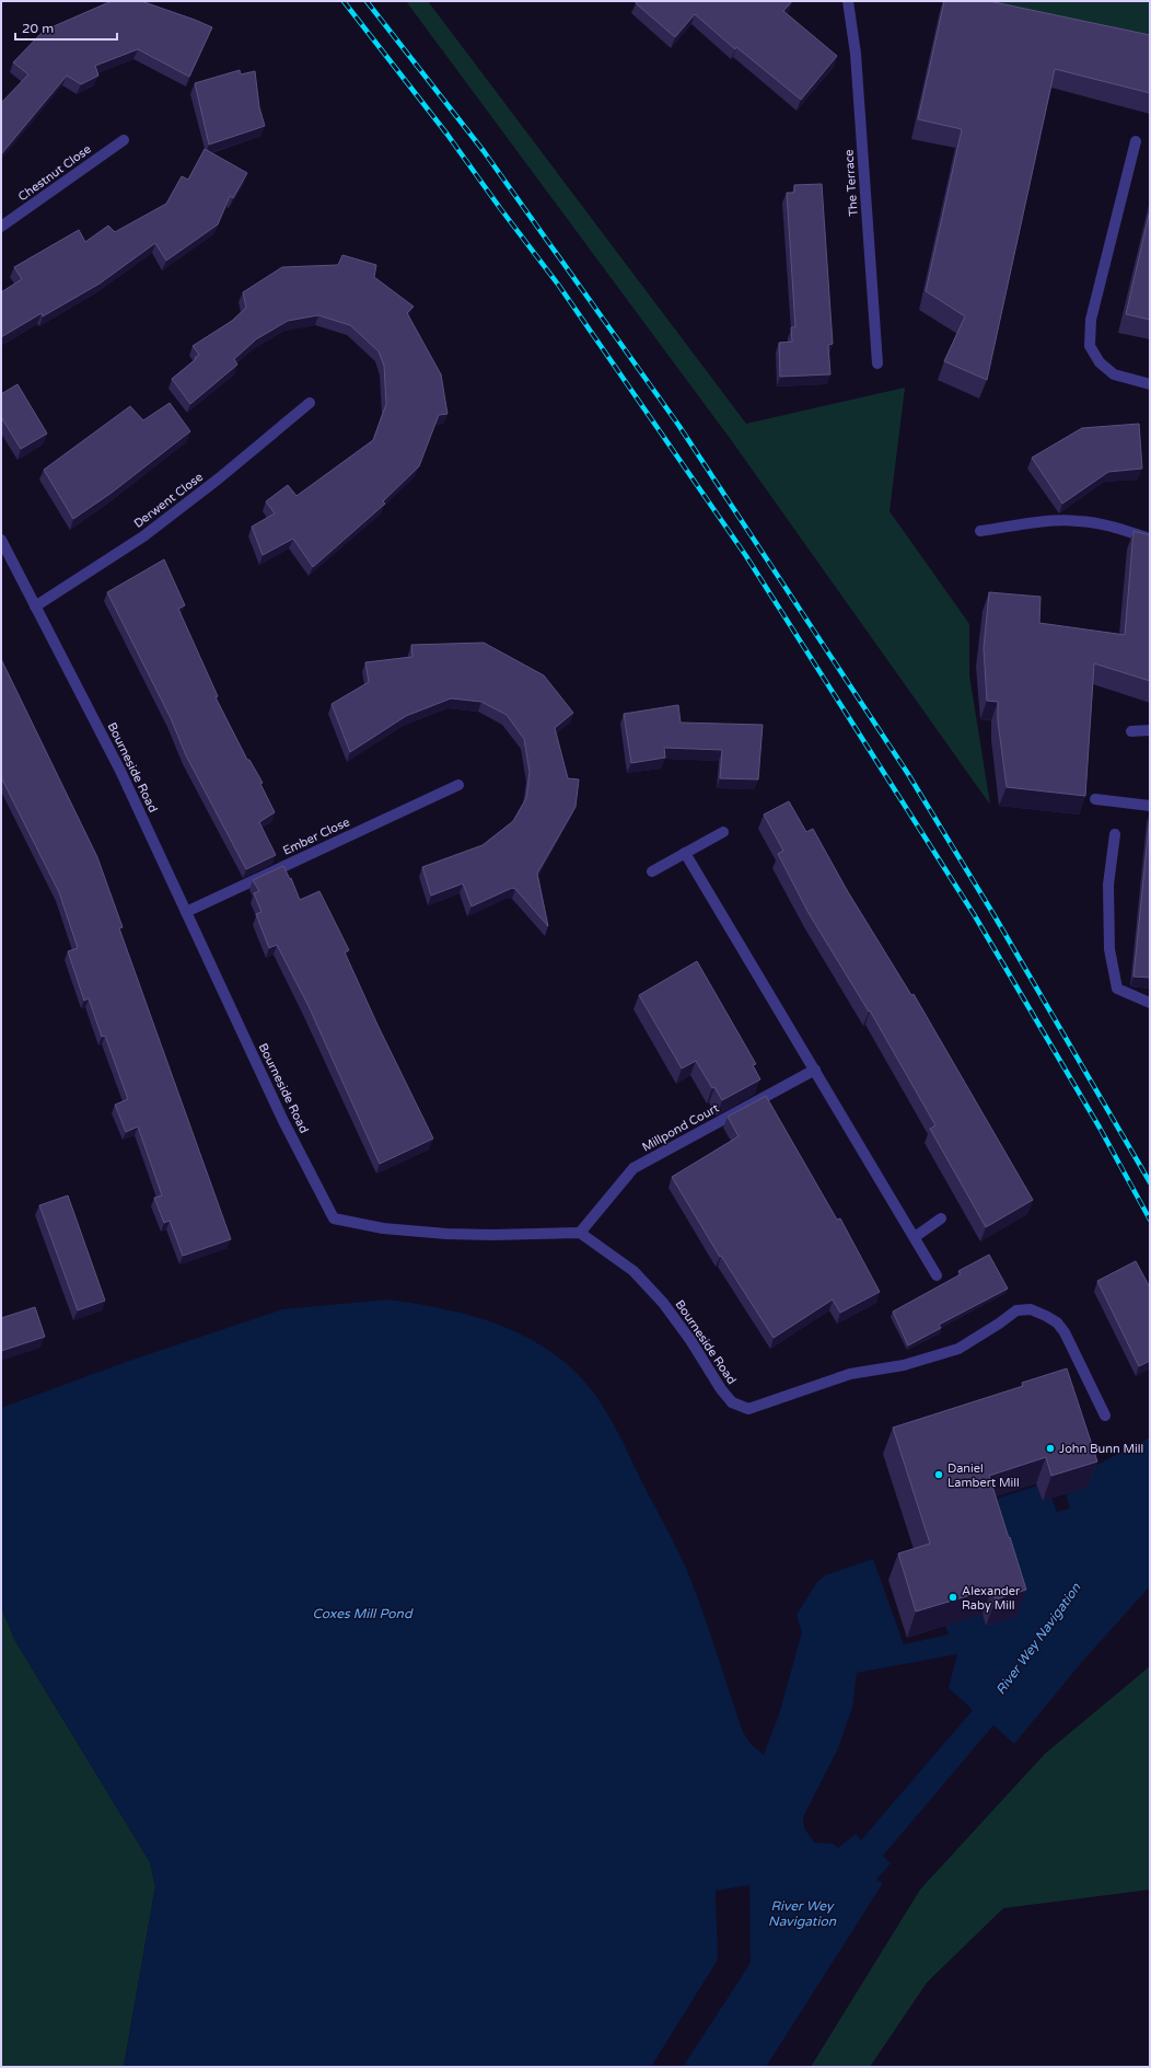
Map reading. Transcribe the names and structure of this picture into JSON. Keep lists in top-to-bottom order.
{
  "streets": {
    "street": [
      "Chestnut Close",
      "The Terrace",
      "Derwent Close",
      "Bourneside Road",
      "Ember Close",
      "Millpond Court"
    ]
  },
  "crossings": [
    ["Derwent Close", "Bourneside Road"],
    ["Bourneside Road", "Ember Close"],
    ["Bourneside Road", "Millpond Court"]
  ],
  "water": ["Coxes Mill Pond", "River Wey Navigation"],
  "places": ["John Bunn Mill", "Daniel Lambert Mill", "Alexander Raby Mill"],
  "scale_bar": "20 m"
}
